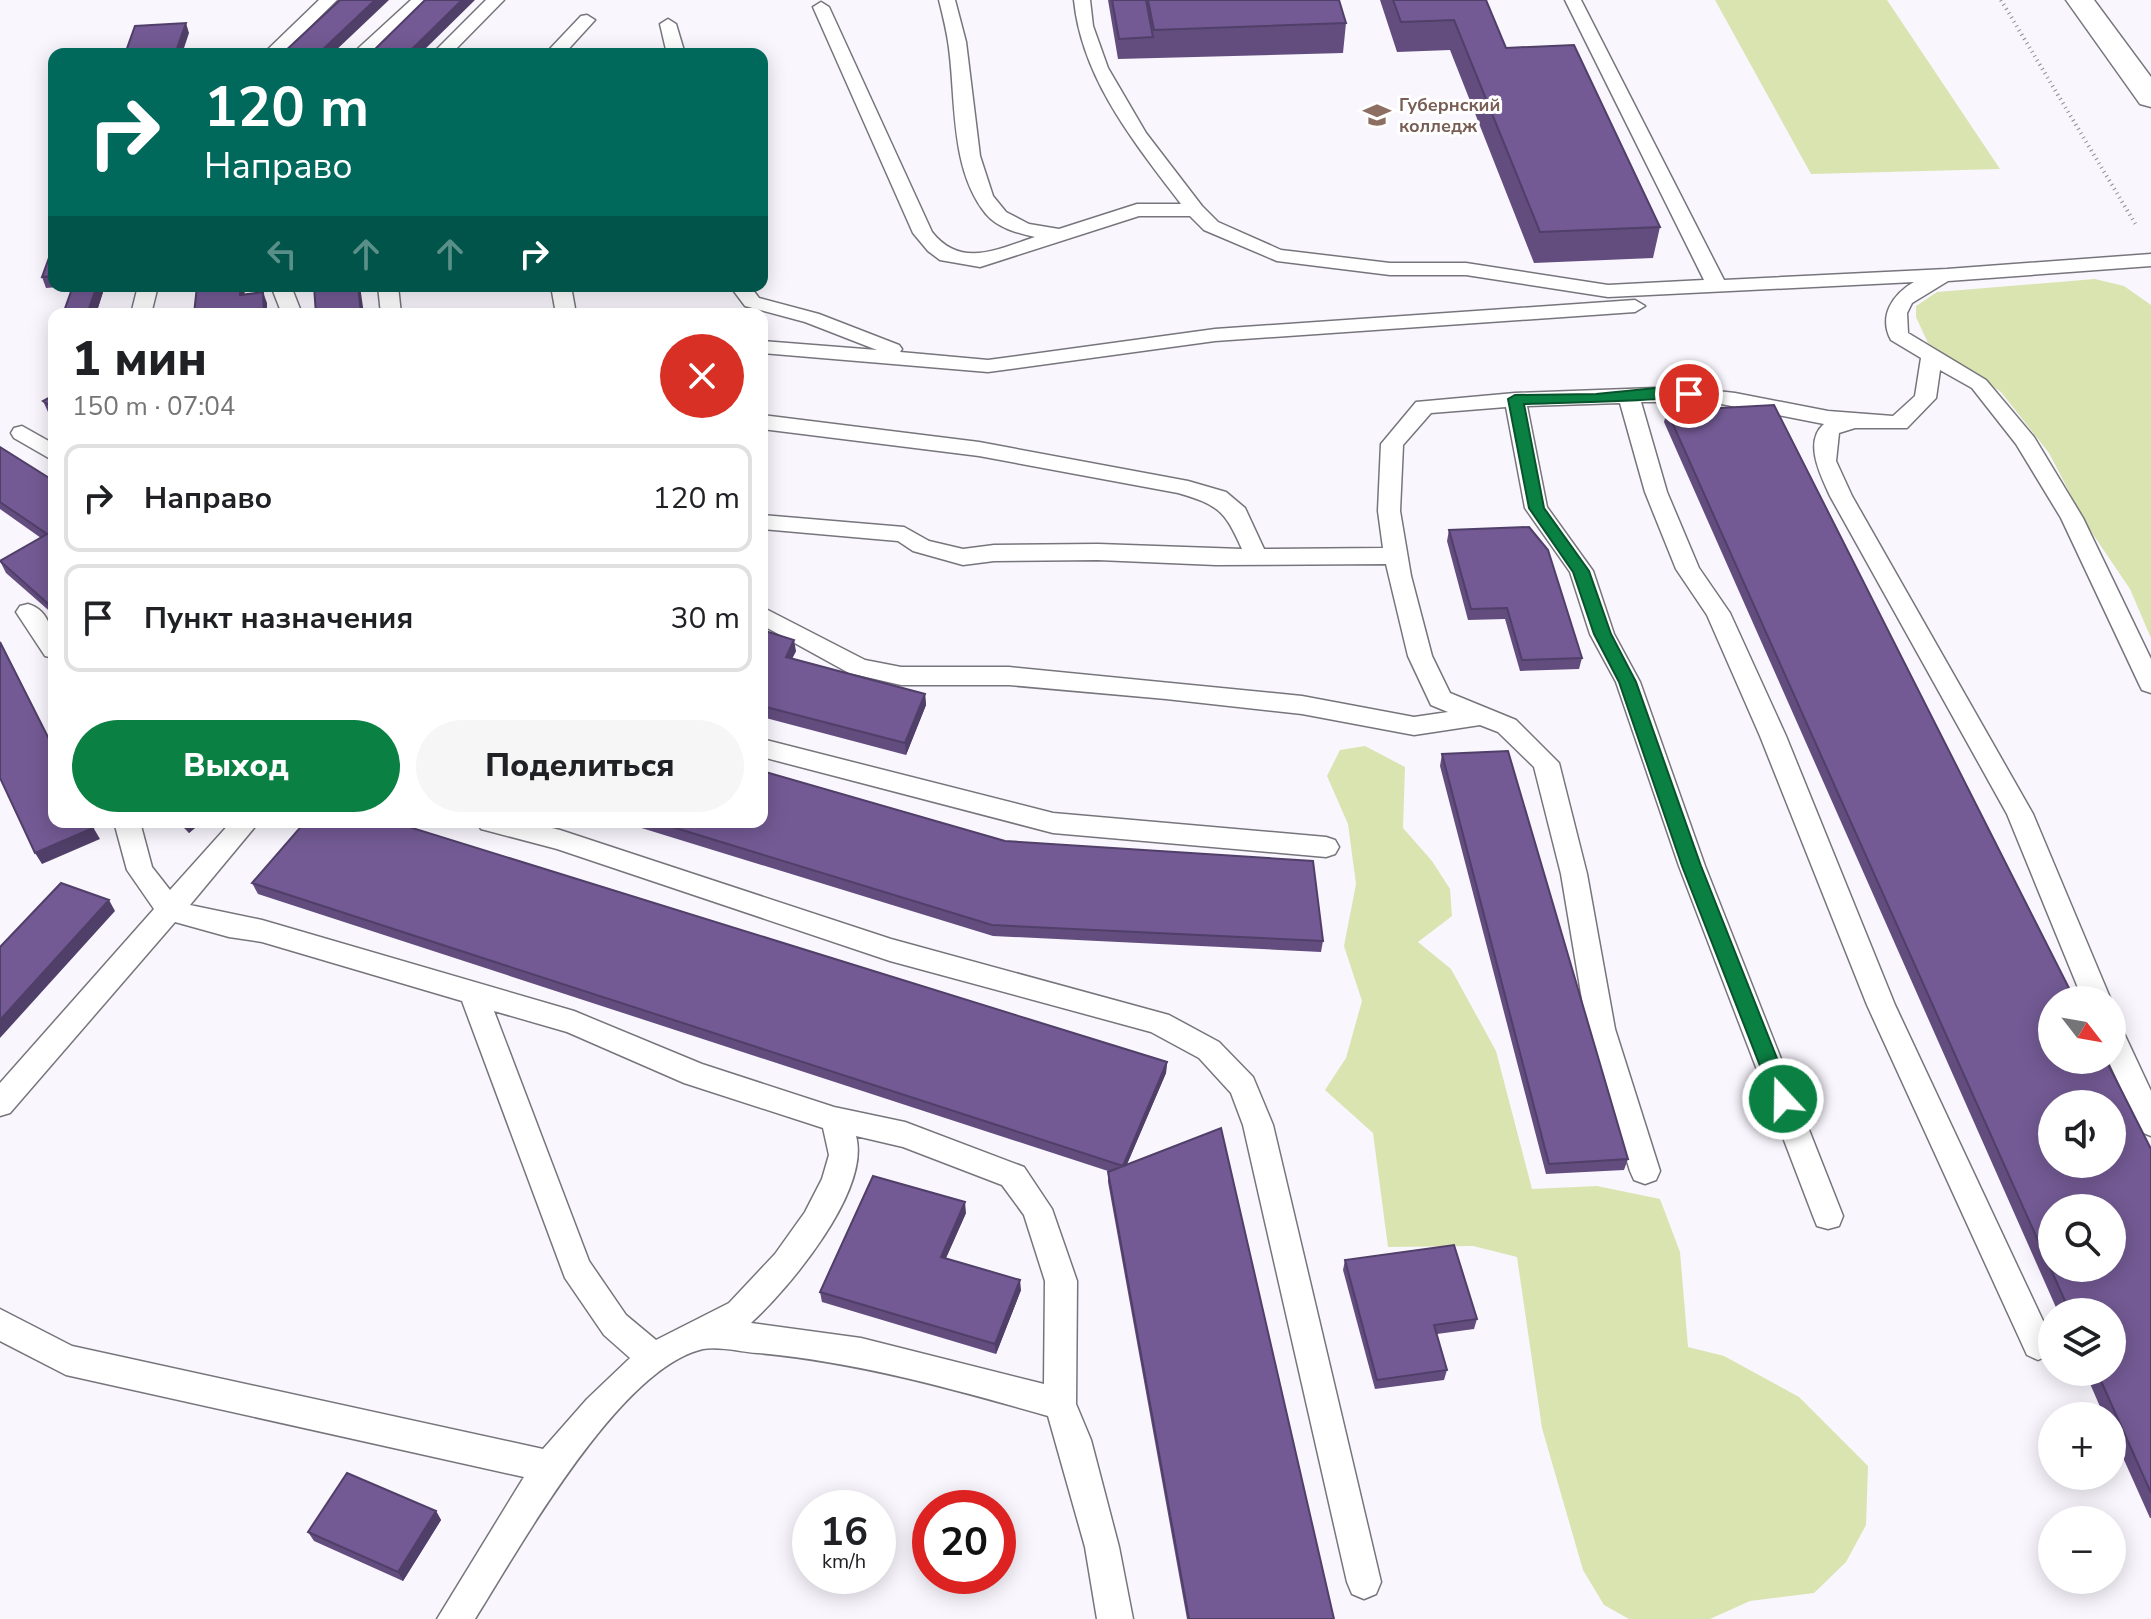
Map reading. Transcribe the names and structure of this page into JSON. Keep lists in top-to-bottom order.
{
  "places": {
    "school or university": ["Губернский колледж"]
  },
  "north": "bottom right",
  "page": {
    "turn": ["120 m", "Направо"],
    "heading": ["1 мин", "150 m · 07:04"],
    "list": [
      {
        "name": "Направо",
        "value": "120 m"
      },
      {
        "name": "Пункт назначения",
        "value": "30 m"
      }
    ],
    "buttons": ["Выход", "Поделиться"],
    "map_buttons": ["+", "−"],
    "speed": "16 km/h",
    "limit": "20"
  }
}
